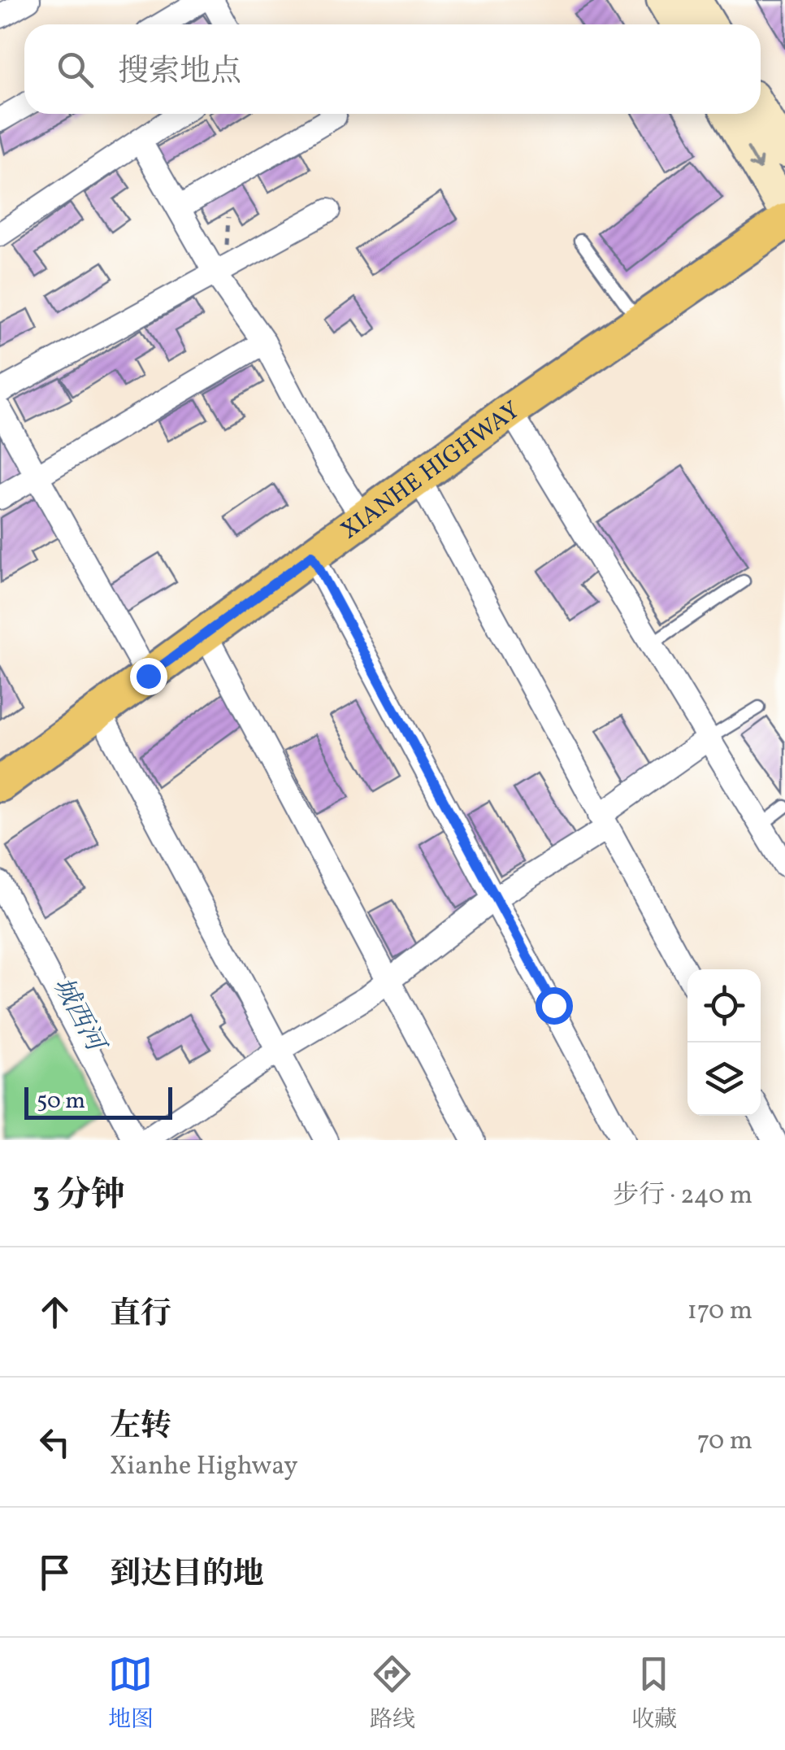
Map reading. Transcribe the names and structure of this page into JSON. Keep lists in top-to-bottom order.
{
  "streets": {
    "main road": ["XIANHE HIGHWAY"]
  },
  "water": ["城西河"],
  "scale_bar": "50 m",
  "page": {
    "search": "搜索地点",
    "scale": "50 m",
    "heading": ["3 分钟", "步行 · 240 m"],
    "list": [
      ["直行", "170 m"],
      ["左转", "Xianhe Highway", "70 m"],
      "到达目的地"
    ],
    "nav": ["地图", "路线", "收藏"]
  }
}
